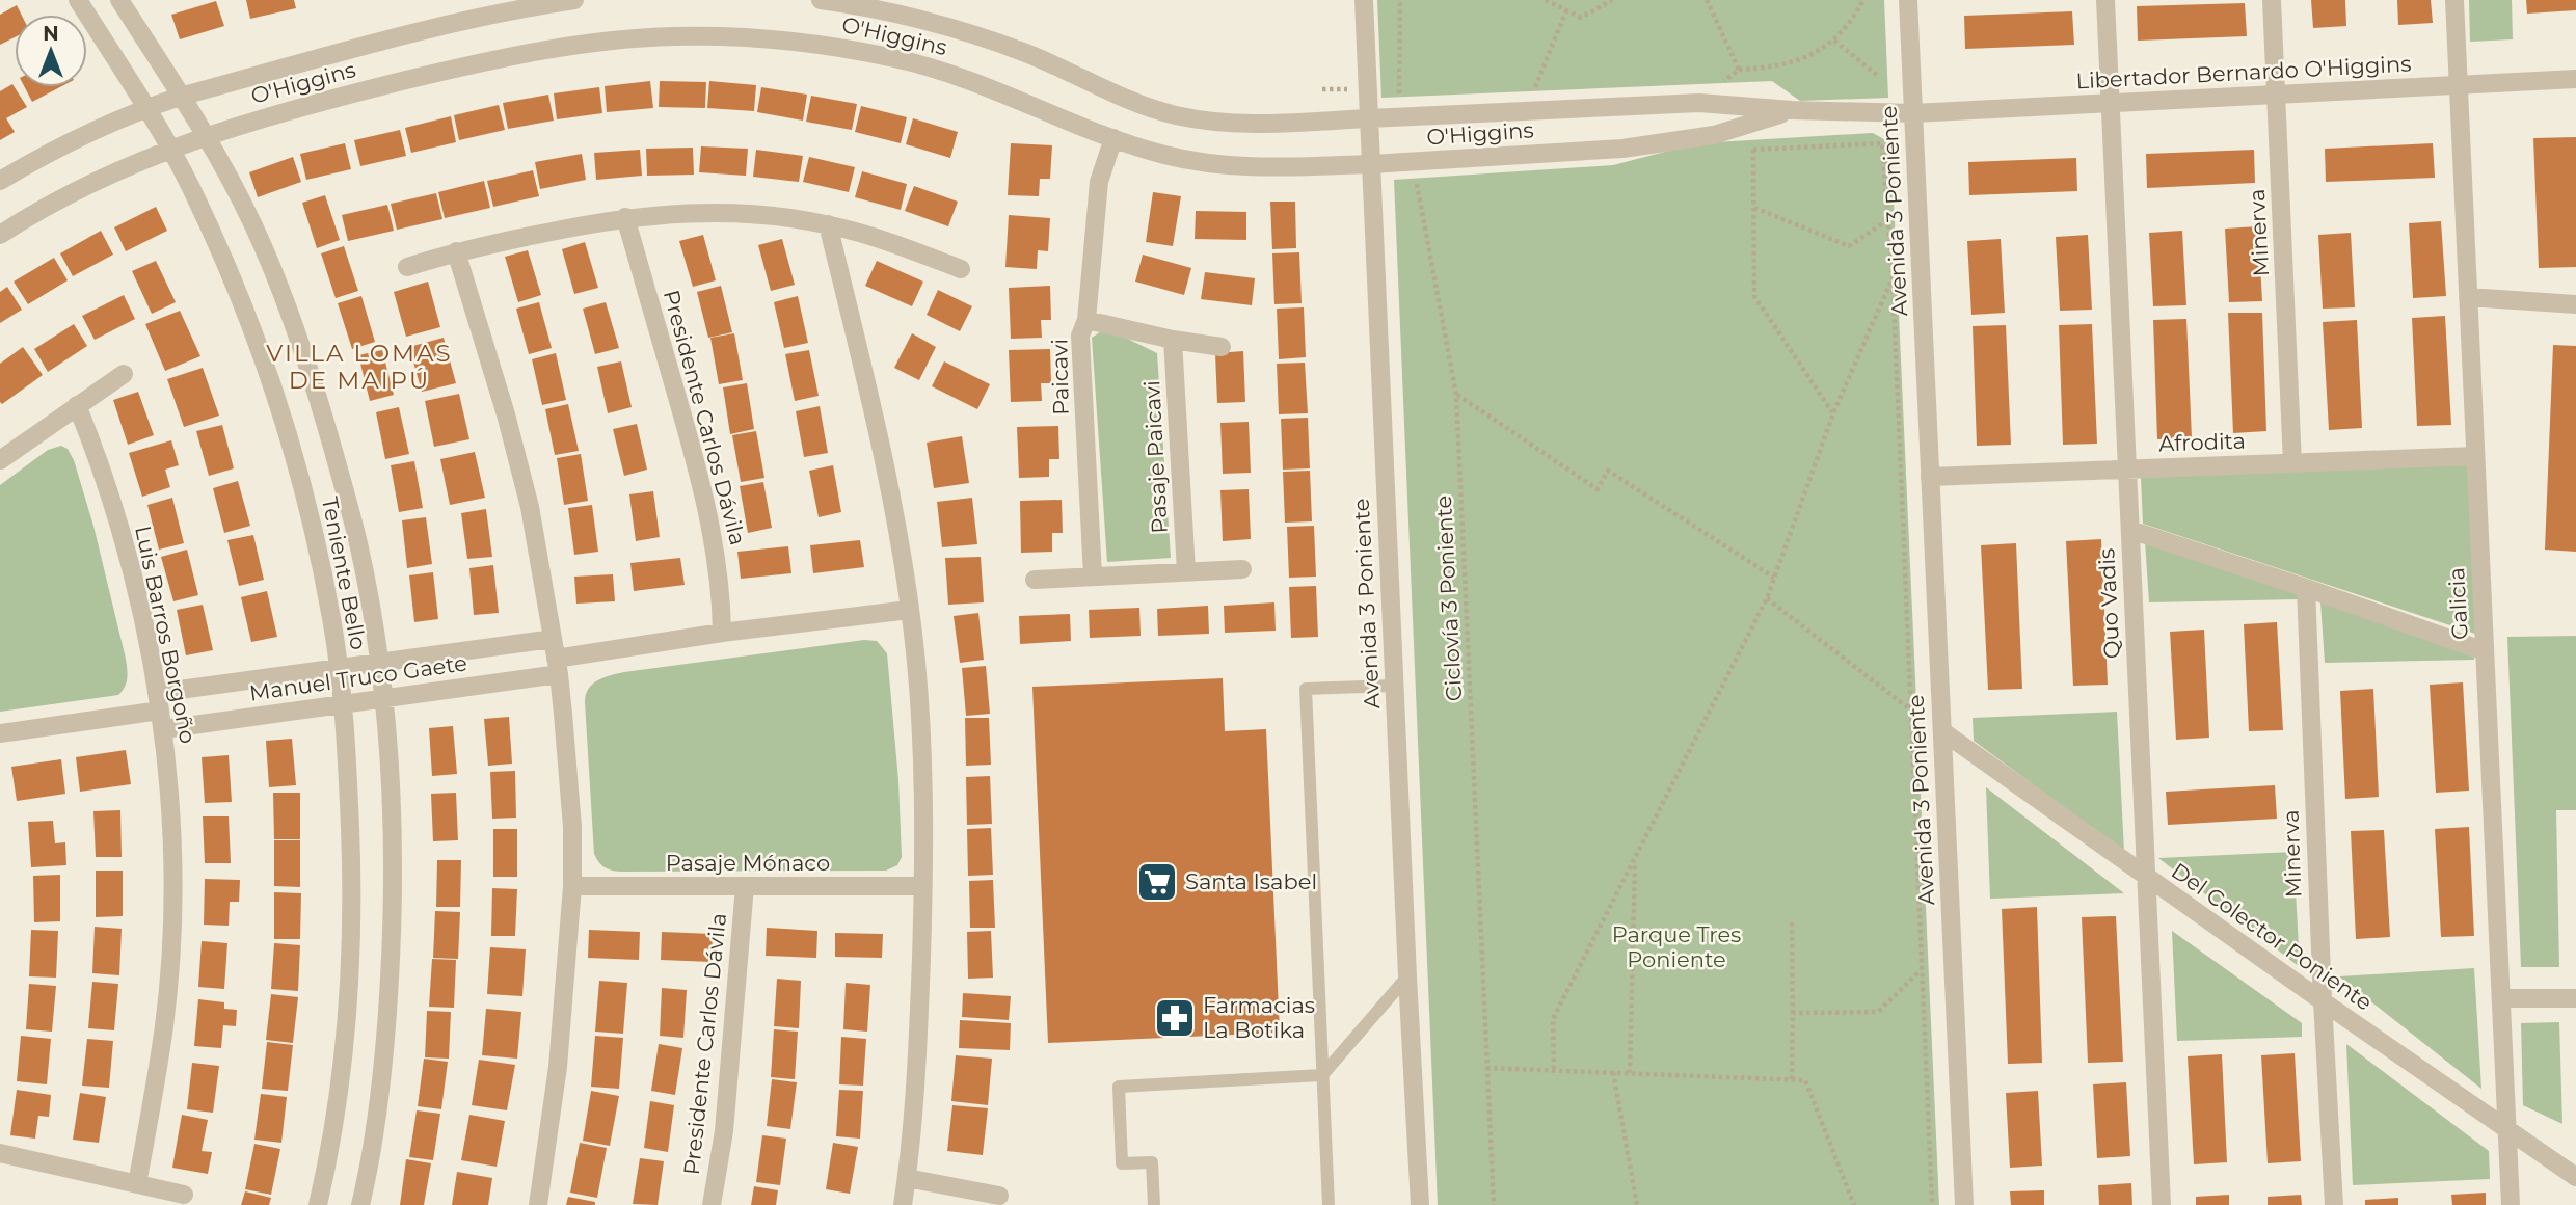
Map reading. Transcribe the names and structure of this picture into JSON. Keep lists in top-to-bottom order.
{
  "streets": {
    "street": [
      "O'Higgins",
      "Libertador Bernardo O'Higgins",
      "Avenida 3 Poniente",
      "Minerva",
      "Paicavi",
      "Presidente Carlos Dávila",
      "Afrodita",
      "Pasaje Paicavi",
      "Teniente Bello",
      "Quo Vadis",
      "Galicia",
      "Luis Barros Borgoño",
      "Manuel Truco Gaete",
      "Pasaje Mónaco",
      "Del Colector Poniente"
    ],
    "path": ["Ciclovía 3 Poniente"]
  },
  "crossings": [
    ["O'Higgins", "Libertador Bernardo O'Higgins"],
    ["O'Higgins", "Avenida 3 Poniente"],
    ["O'Higgins", "Paicavi"],
    ["O'Higgins", "Teniente Bello"],
    ["O'Higgins", "Ciclovía 3 Poniente"],
    ["Libertador Bernardo O'Higgins", "Avenida 3 Poniente"],
    ["Libertador Bernardo O'Higgins", "Minerva"],
    ["Libertador Bernardo O'Higgins", "Quo Vadis"],
    ["Libertador Bernardo O'Higgins", "Galicia"],
    ["Avenida 3 Poniente", "Afrodita"],
    ["Avenida 3 Poniente", "Del Colector Poniente"],
    ["Minerva", "Afrodita"],
    ["Minerva", "Del Colector Poniente"],
    ["Presidente Carlos Dávila", "Manuel Truco Gaete"],
    ["Presidente Carlos Dávila", "Pasaje Mónaco"],
    ["Afrodita", "Quo Vadis"],
    ["Afrodita", "Galicia"],
    ["Teniente Bello", "Manuel Truco Gaete"],
    ["Quo Vadis", "Del Colector Poniente"],
    ["Galicia", "Del Colector Poniente"],
    ["Luis Barros Borgoño", "Manuel Truco Gaete"]
  ],
  "districts": ["VILLA LOMAS DE MAIPÚ"],
  "parks": ["Parque Tres Poniente"],
  "places": {
    "supermarket": ["Santa Isabel"],
    "pharmacy": ["Farmacias La Botika"]
  },
  "north": "top"
}
